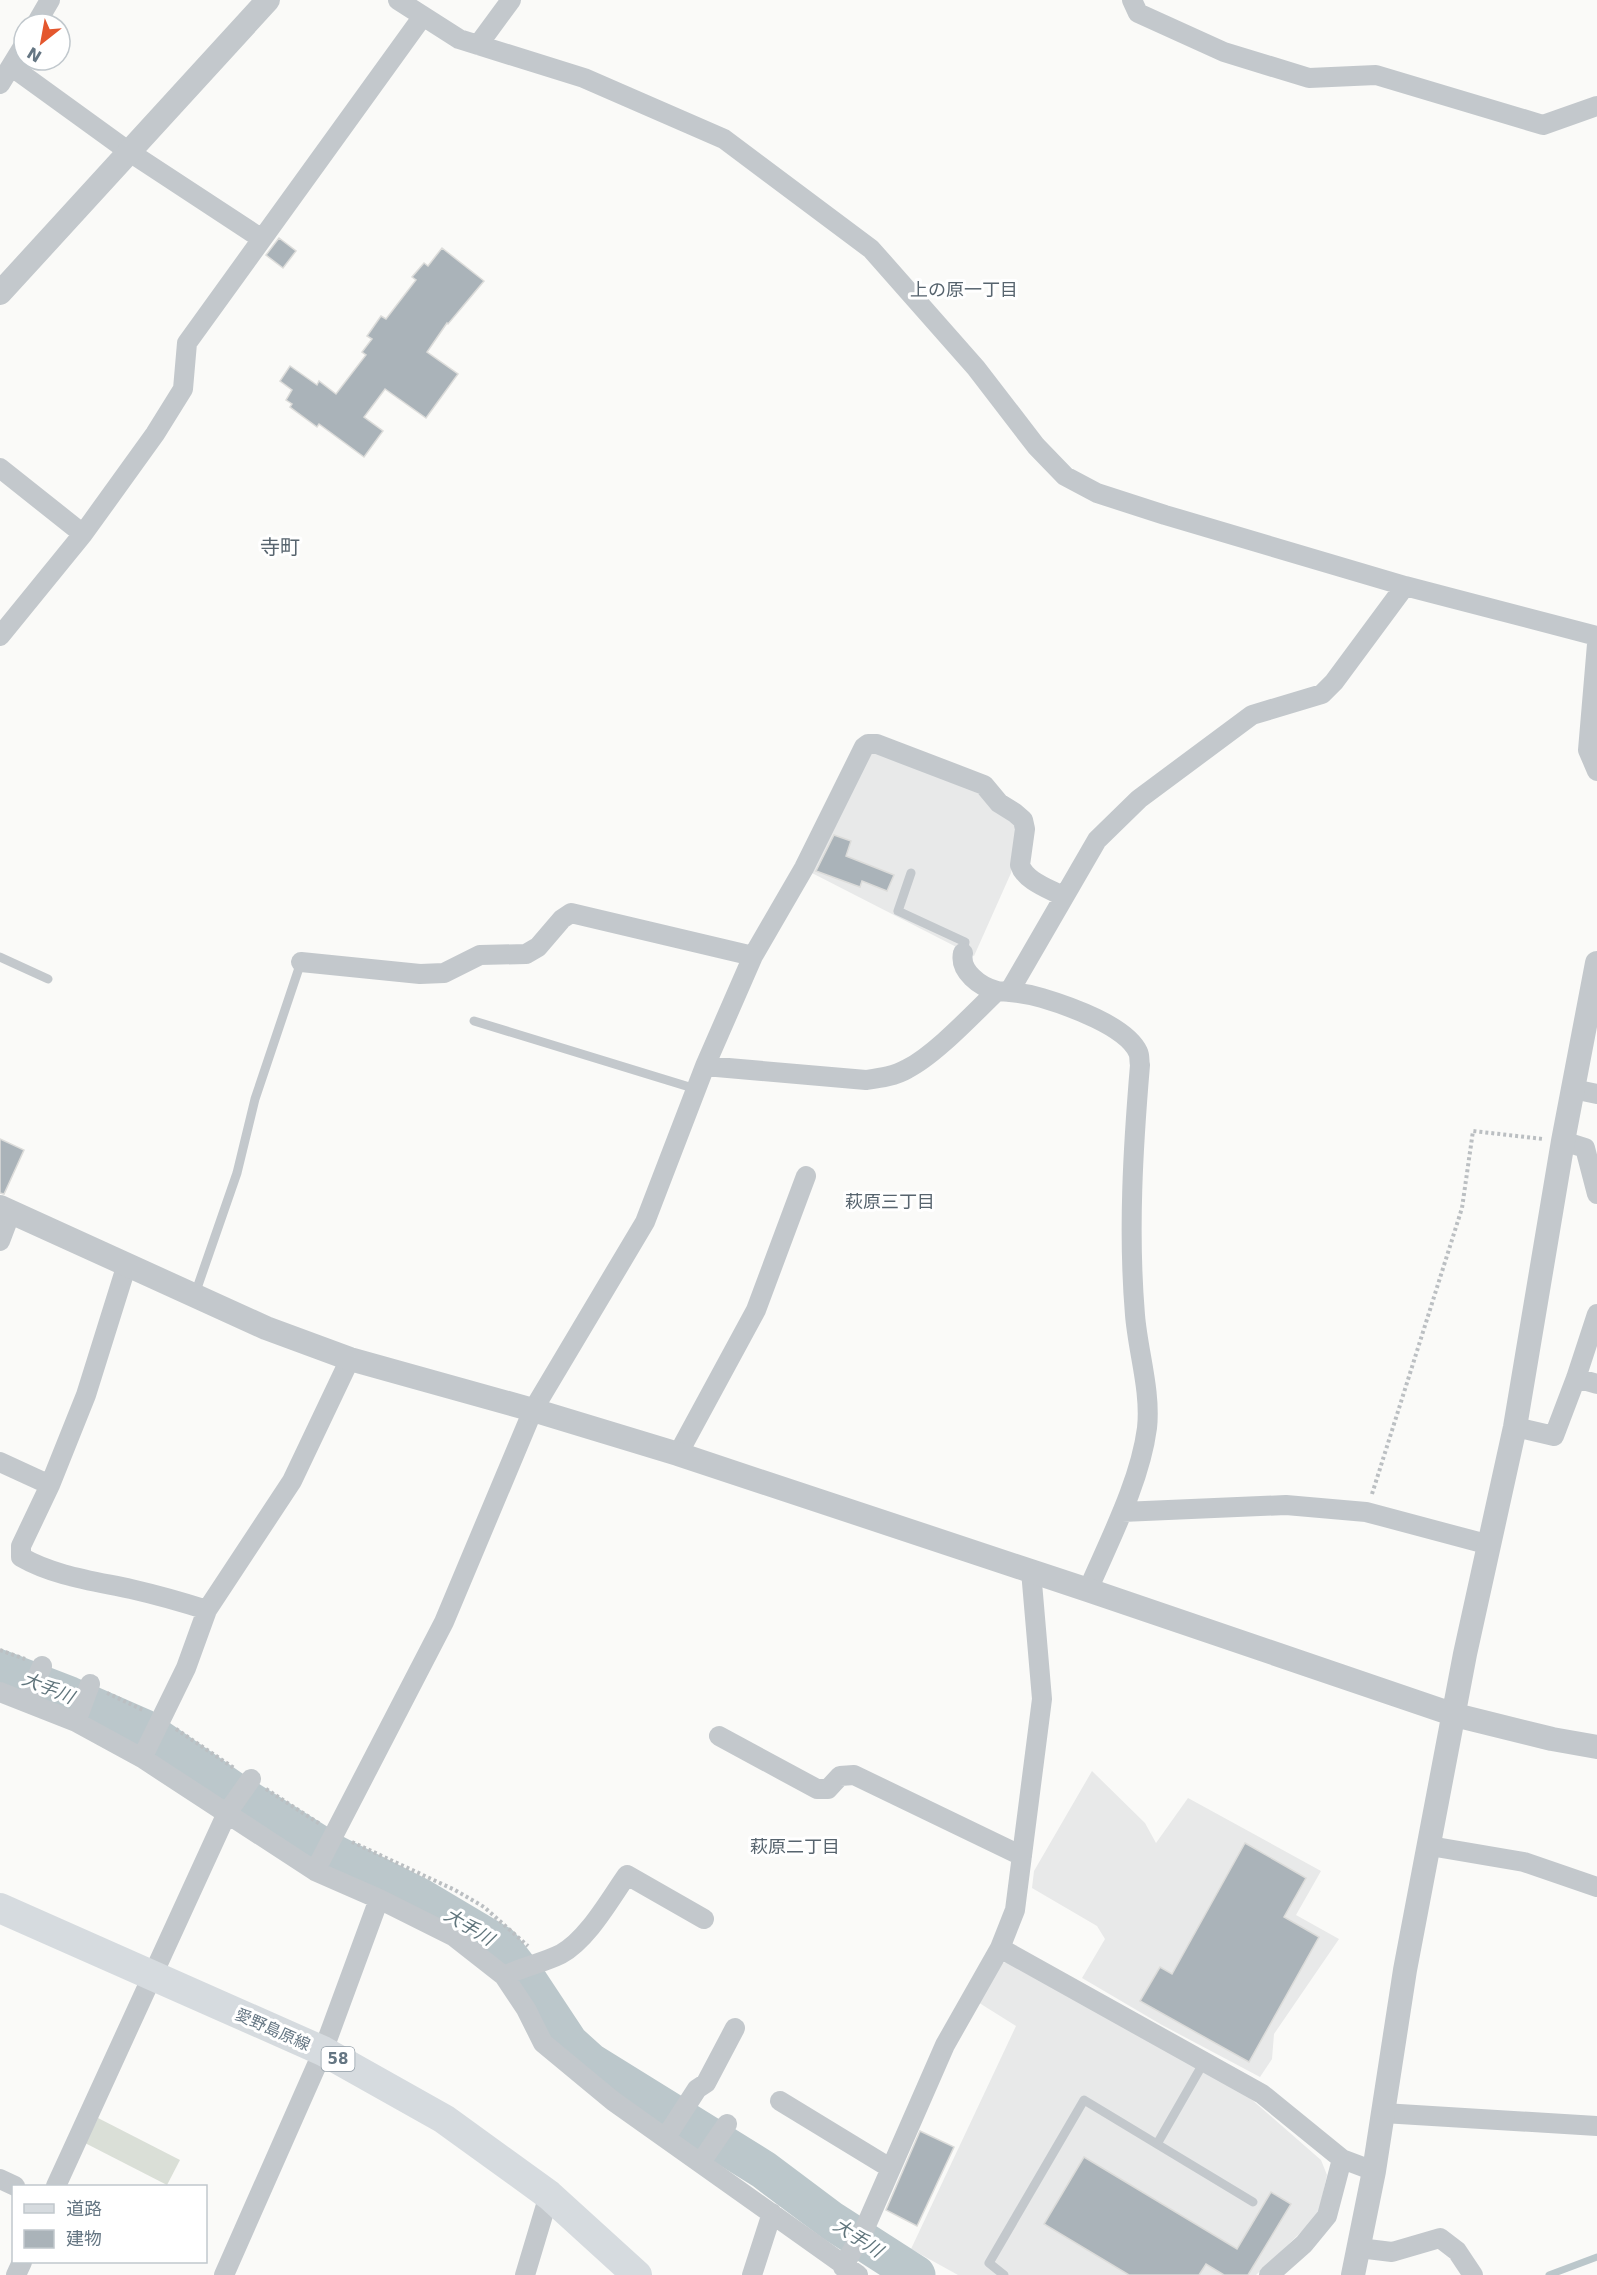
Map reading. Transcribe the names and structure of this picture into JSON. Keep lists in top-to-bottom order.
{
  "streets": {
    "main road": ["愛野島原線", "58"]
  },
  "districts": [
    "上の原一丁目",
    "寺町",
    "萩原三丁目",
    "萩原二丁目"
  ],
  "water": ["大手川"],
  "legend": ["道路", "建物"],
  "north": "bottom left"
}
